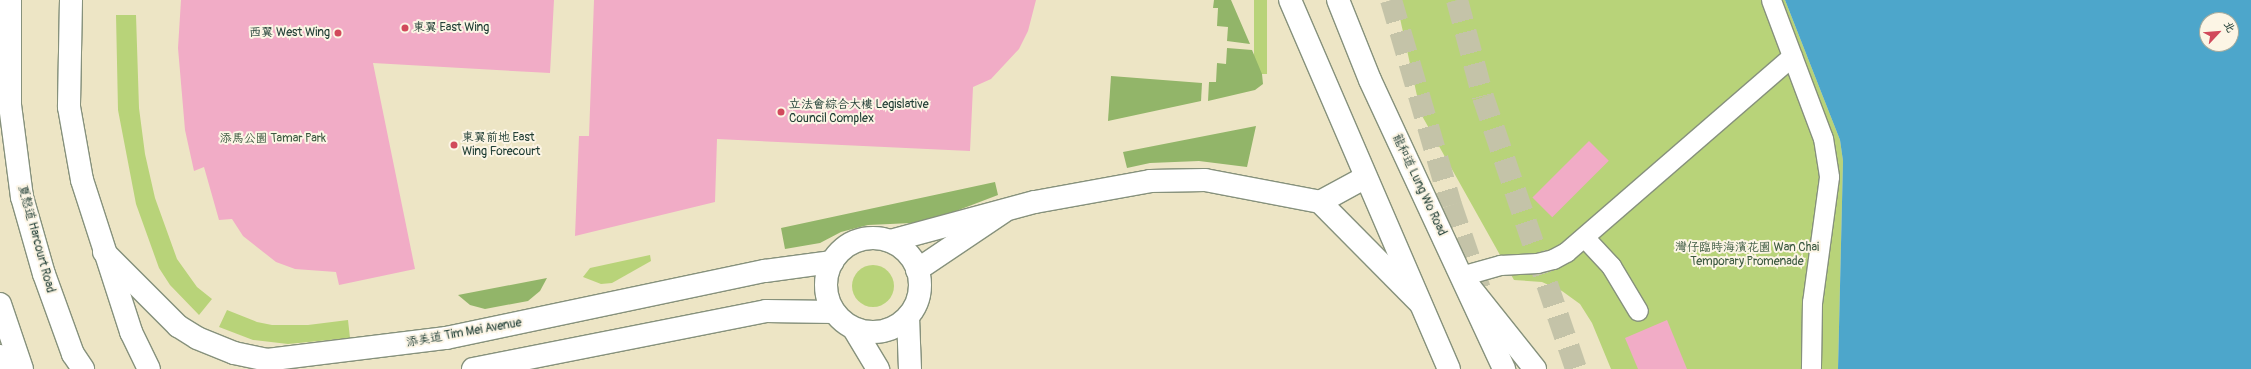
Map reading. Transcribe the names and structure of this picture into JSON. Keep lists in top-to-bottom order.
{
  "streets": {
    "main road": ["龍和道 Lung Wo Road", "夏慤道 Harcourt Road", "添美道 Tim Mei Avenue"]
  },
  "parks": ["添馬公園 Tamar Park", "灣仔臨時海濱花園 Wan Chai Temporary Promenade"],
  "places": [
    "東翼 East Wing",
    "西翼 West Wing",
    "立法會綜合大樓 Legislative Council Complex",
    "東翼前地 East Wing Forecourt"
  ],
  "north": "top right"
}
